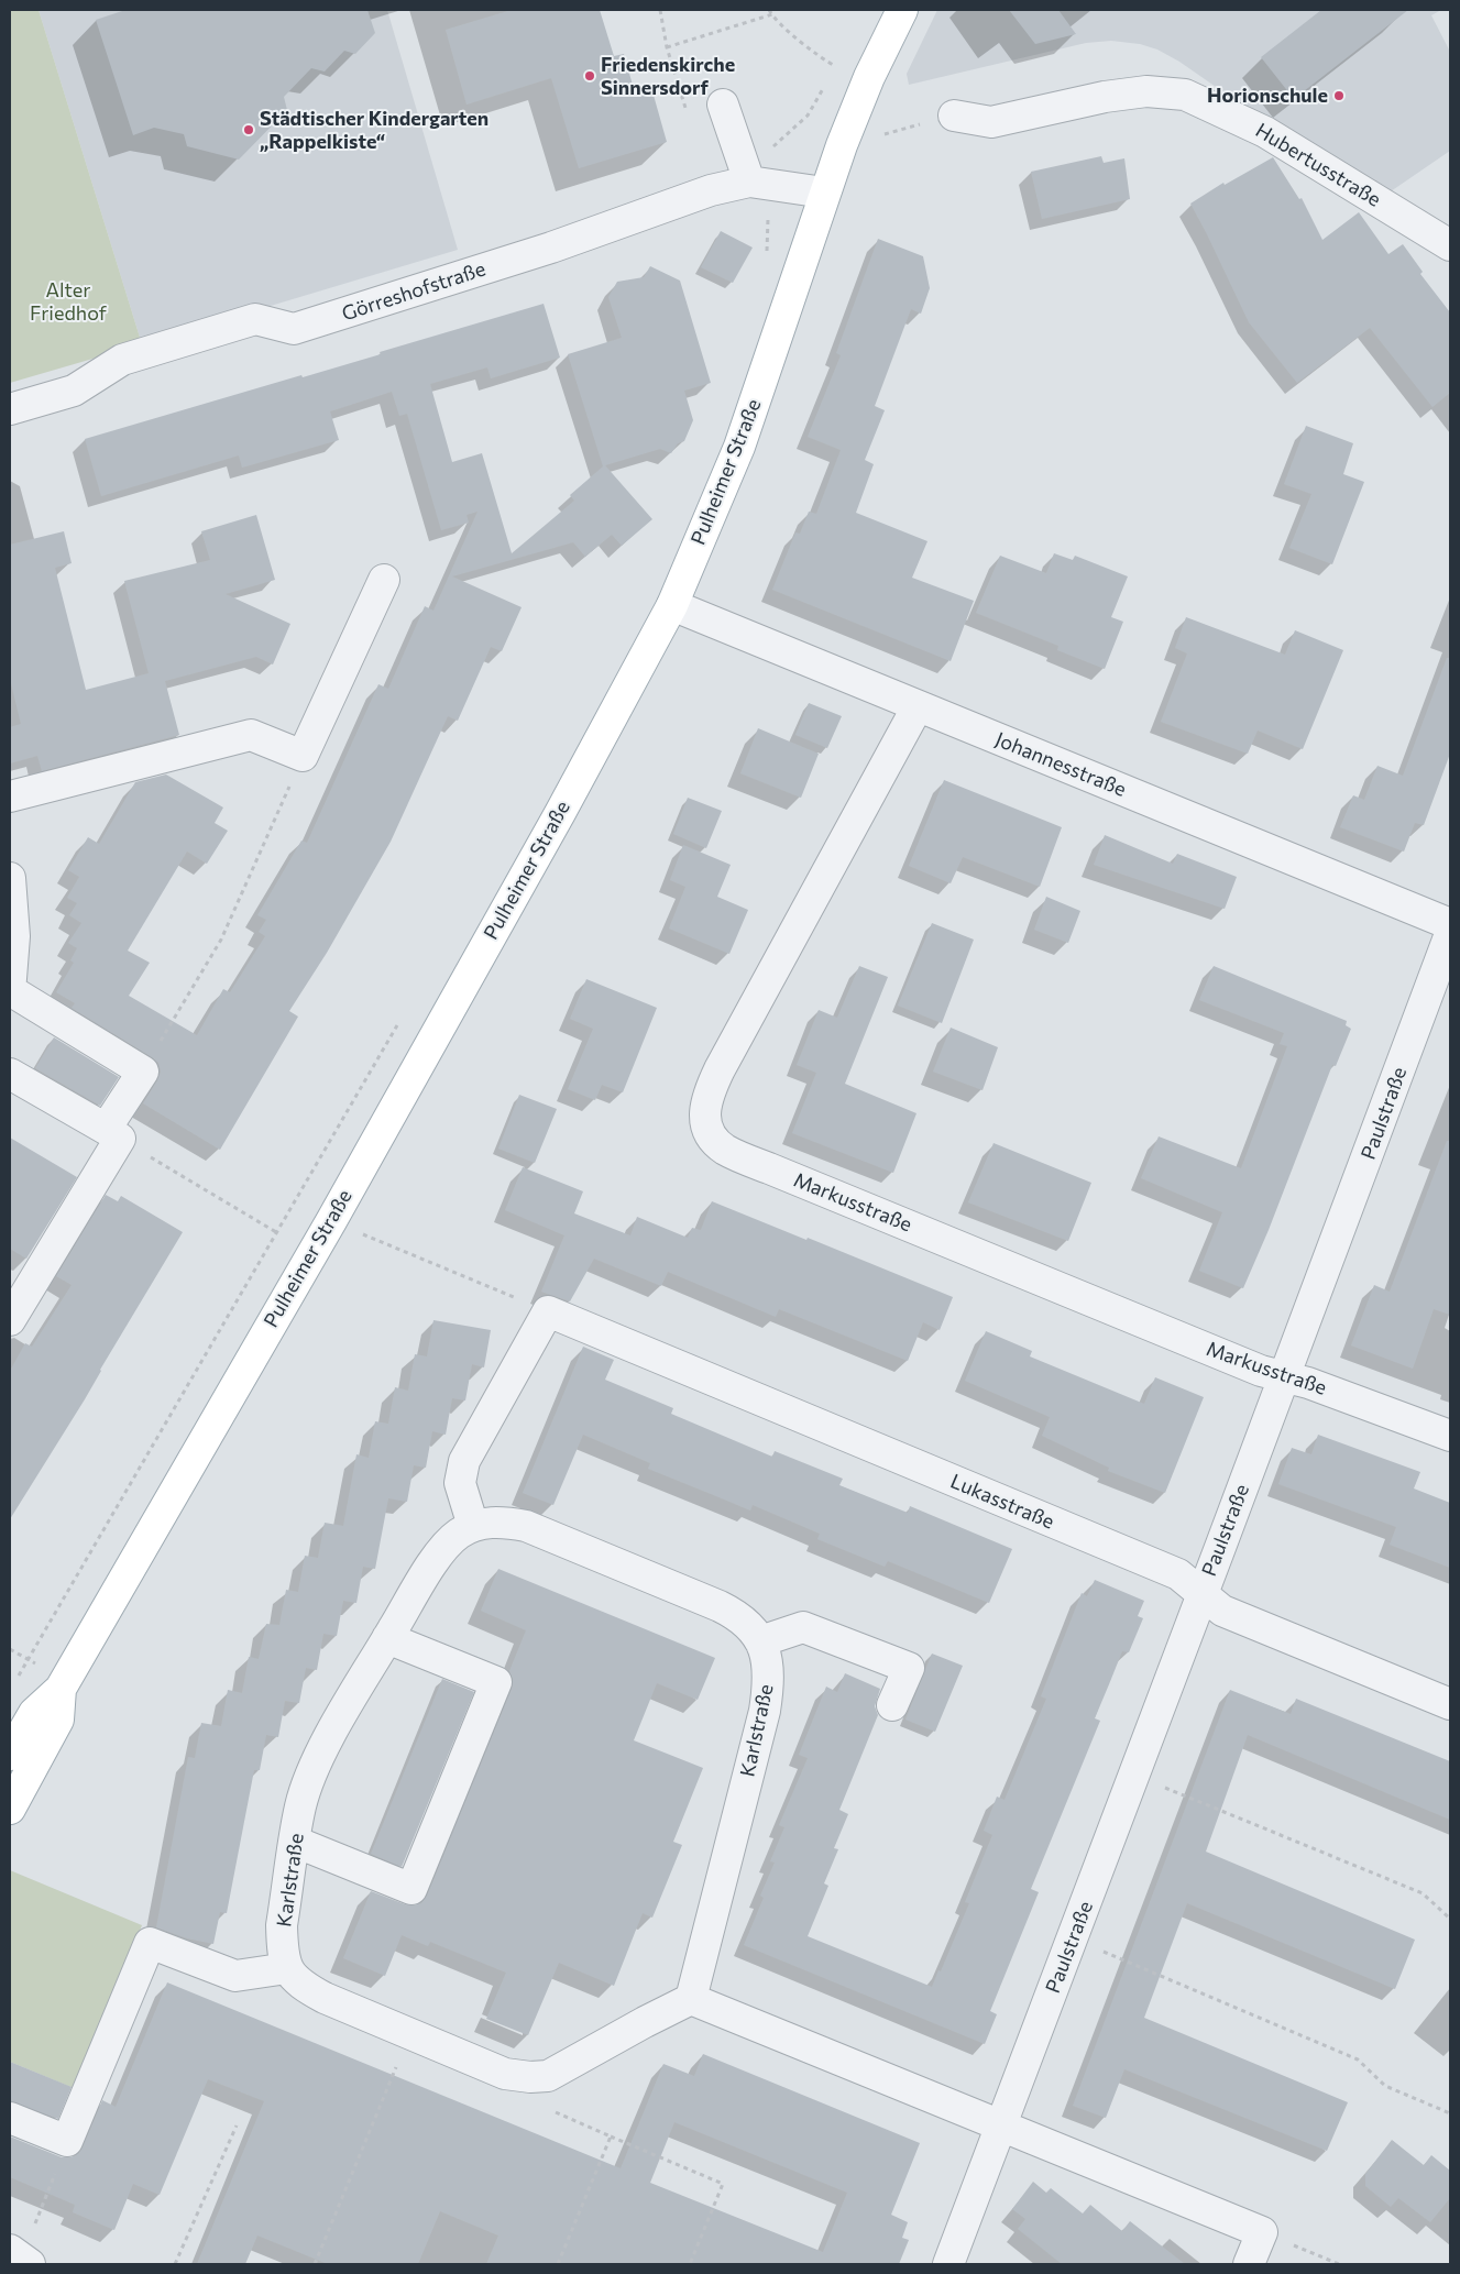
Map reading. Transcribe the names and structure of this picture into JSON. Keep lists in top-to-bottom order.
{
  "streets": {
    "main road": ["Pulheimer Straße"],
    "street": [
      "Hubertusstraße",
      "Görreshofstraße",
      "Johannesstraße",
      "Paulstraße",
      "Markusstraße",
      "Lukasstraße",
      "Karlstraße"
    ]
  },
  "crossings": [
    ["Görreshofstraße", "Pulheimer Straße"],
    ["Pulheimer Straße", "Johannesstraße"],
    ["Johannesstraße", "Markusstraße"],
    ["Paulstraße", "Markusstraße"],
    ["Paulstraße", "Lukasstraße"]
  ],
  "parks": ["Alter Friedhof"],
  "places": ["Friedenskirche Sinnersdorf", "Horionschule", "Städtischer Kindergarten „Rappelkiste“"]
}
